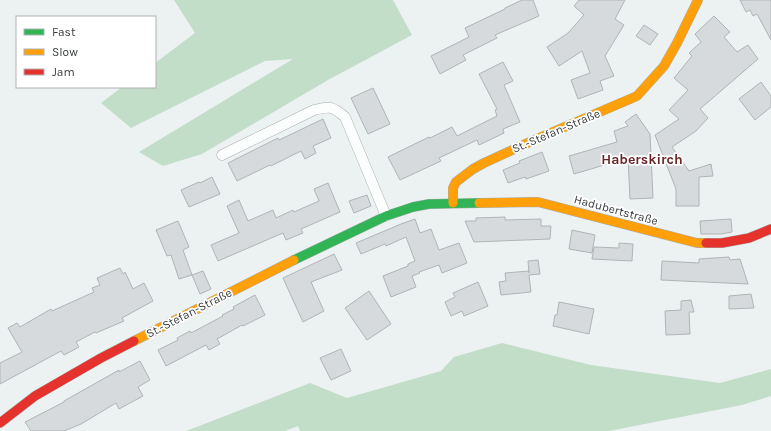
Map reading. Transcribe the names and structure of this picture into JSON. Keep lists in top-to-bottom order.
{
  "streets": {
    "street": ["St.-Stefan-Straße", "Hadubertstraße"]
  },
  "crossings": [
    ["St.-Stefan-Straße", "Hadubertstraße"]
  ],
  "districts": ["Haberskirch"],
  "legend": ["Fast", "Slow", "Jam"]
}
